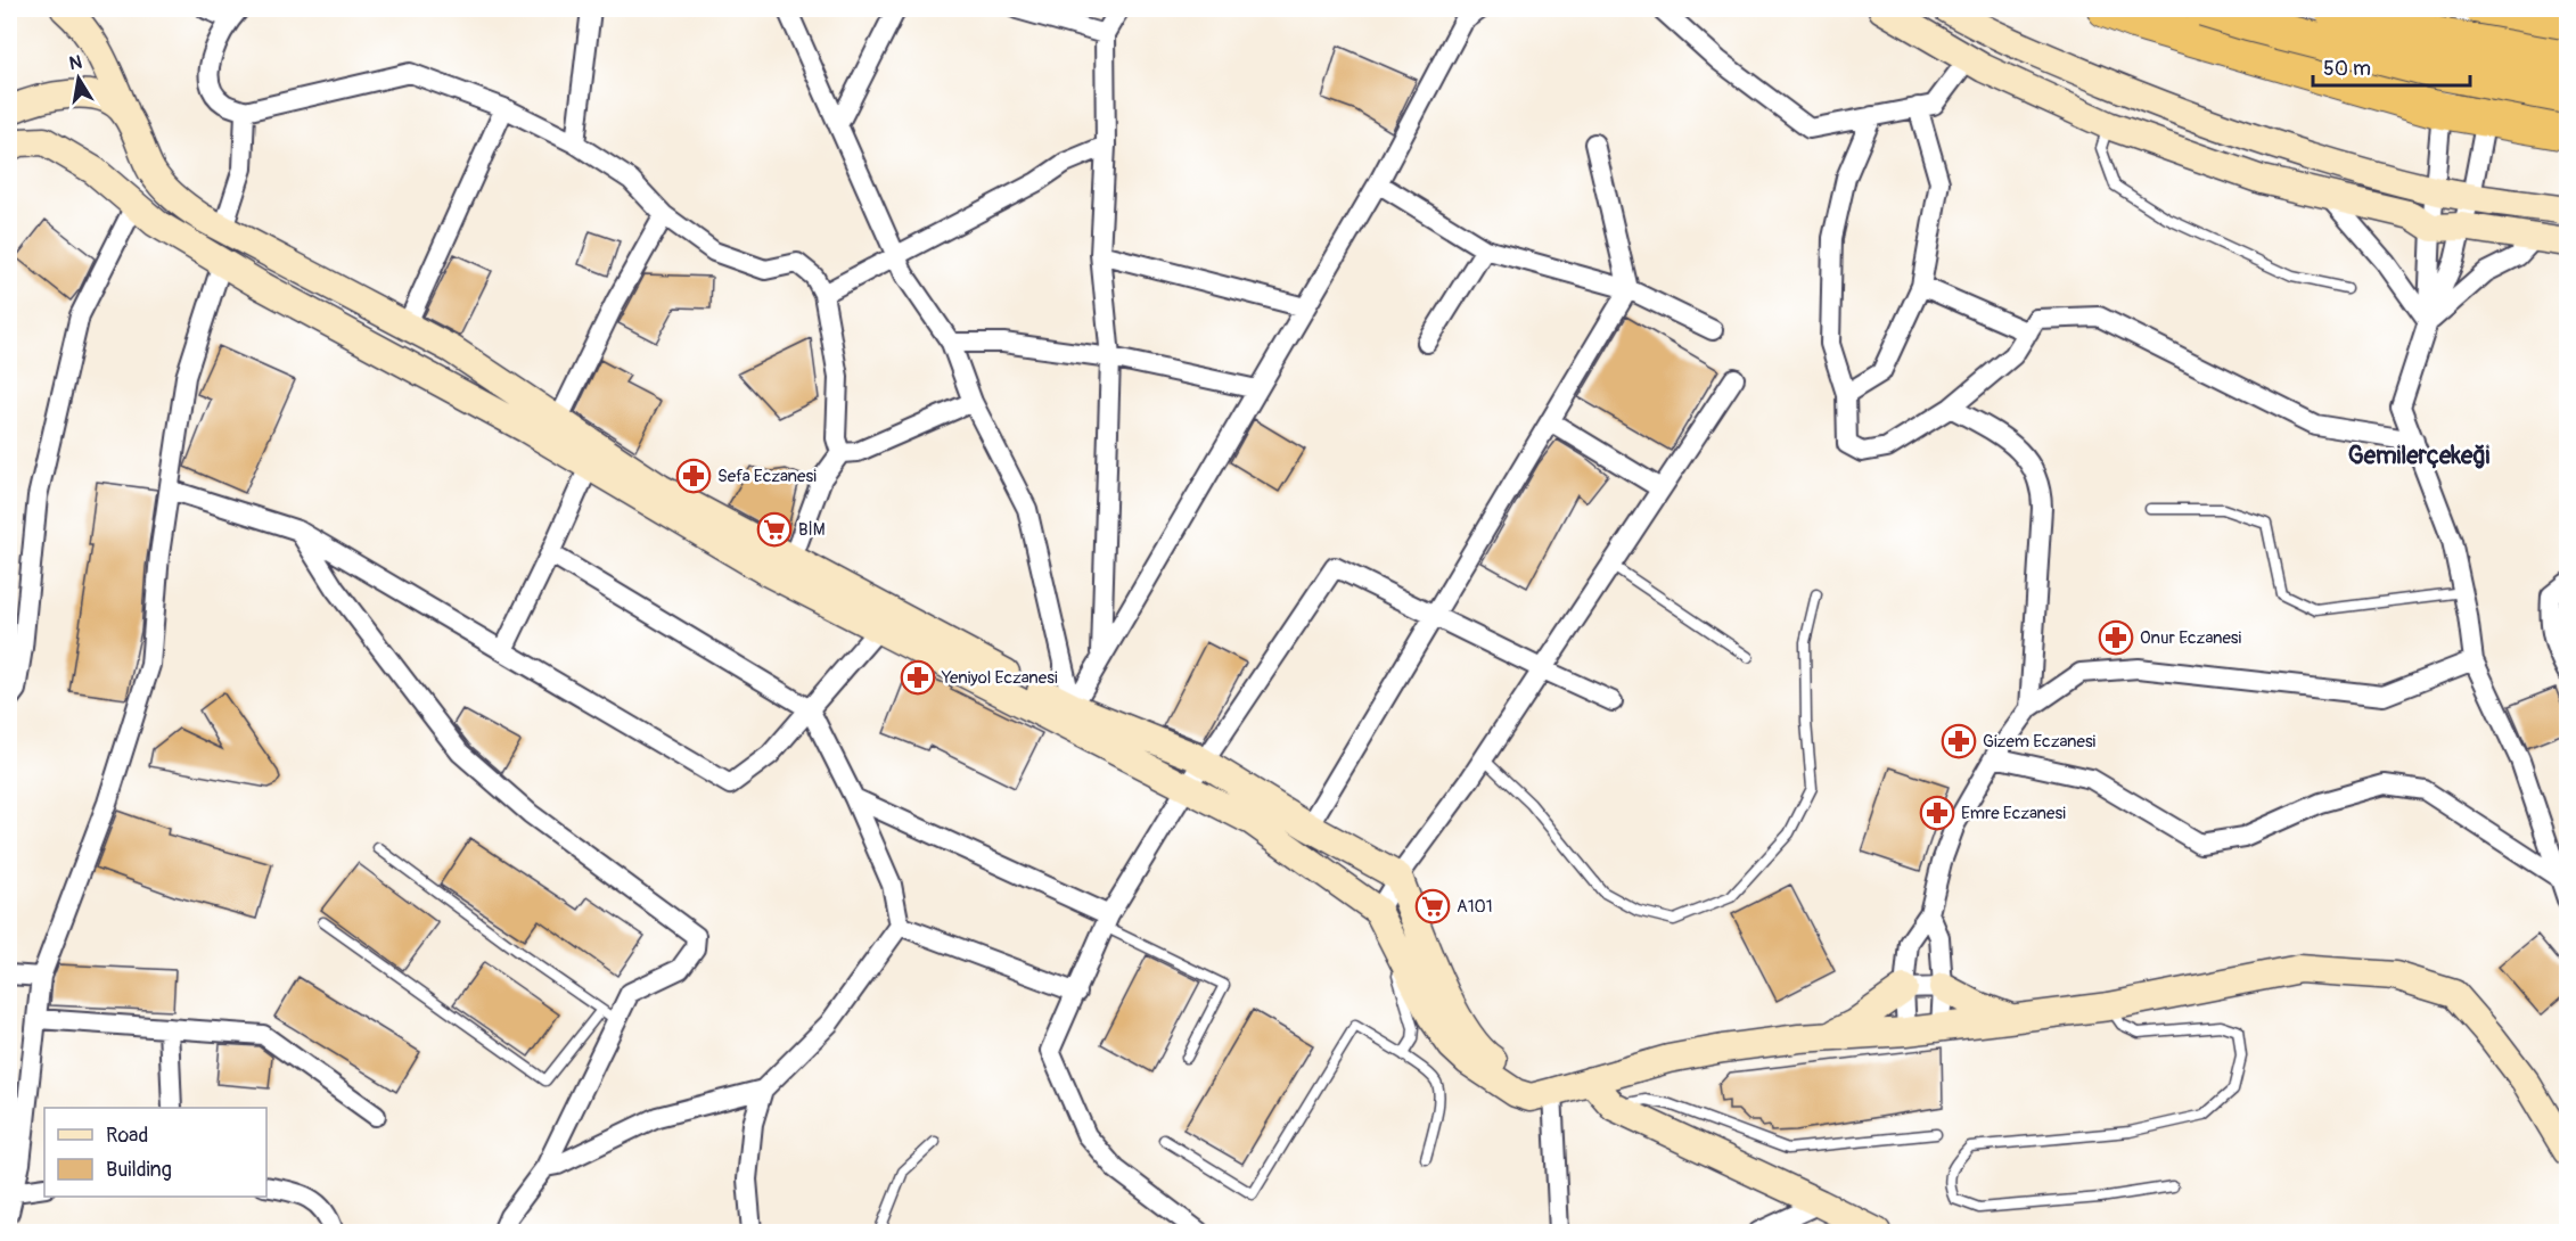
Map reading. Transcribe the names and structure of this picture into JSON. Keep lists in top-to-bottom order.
{
  "districts": ["Gemilerçekeği"],
  "places": {
    "pharmacy": [
      "Sefa Eczanesi",
      "Onur Eczanesi",
      "Yeniyol Eczanesi",
      "Gizem Eczanesi",
      "Emre Eczanesi"
    ],
    "supermarket": ["BİM", "A101"]
  },
  "legend": ["Road", "Building"],
  "scale_bar": "50 m",
  "north": "top"
}
